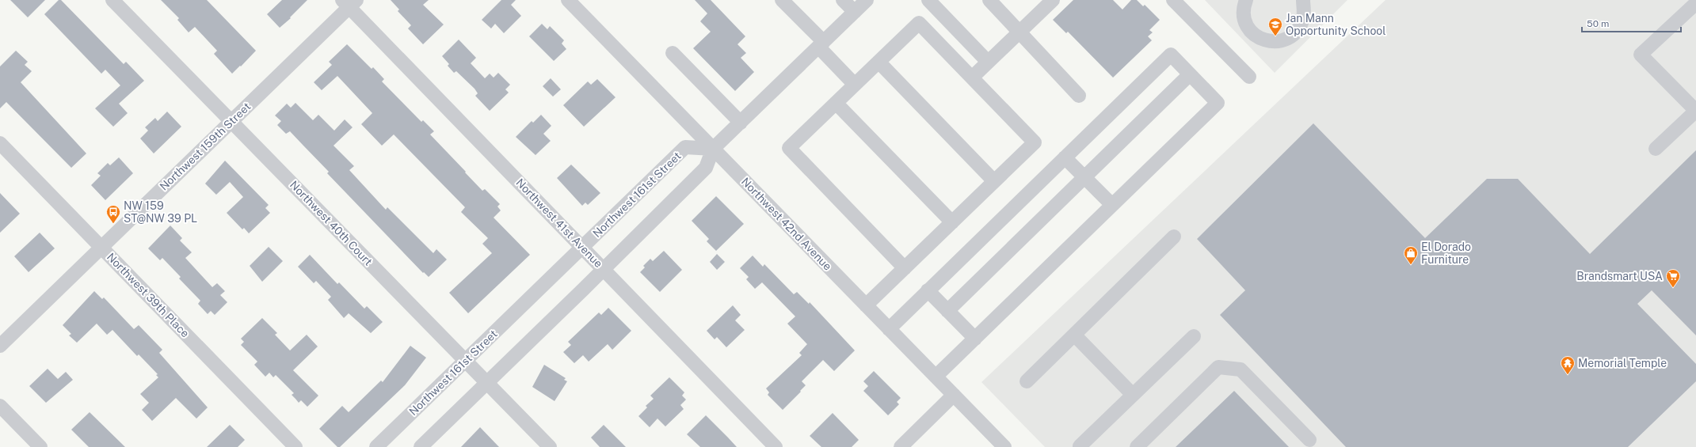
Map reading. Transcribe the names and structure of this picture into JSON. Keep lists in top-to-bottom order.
{
  "streets": {
    "street": [
      "Northwest 159th Street",
      "Northwest 161st Street",
      "Northwest 40th Court",
      "Northwest 41st Avenue",
      "Northwest 42nd Avenue",
      "Northwest 39th Place"
    ]
  },
  "crossings": [
    ["Northwest 159th Street", "Northwest 40th Court"],
    ["Northwest 159th Street", "Northwest 41st Avenue"],
    ["Northwest 159th Street", "Northwest 39th Place"],
    ["Northwest 161st Street", "Northwest 40th Court"],
    ["Northwest 161st Street", "Northwest 41st Avenue"],
    ["Northwest 161st Street", "Northwest 42nd Avenue"]
  ],
  "places": {
    "school or university": ["Jan Mann Opportunity School"],
    "bus stop": ["NW 159 ST@NW 39 PL"],
    "shop": ["El Dorado Furniture"],
    "supermarket": ["Brandsmart USA"],
    "temple": ["Memorial Temple"]
  },
  "scale_bar": "50 m"
}
